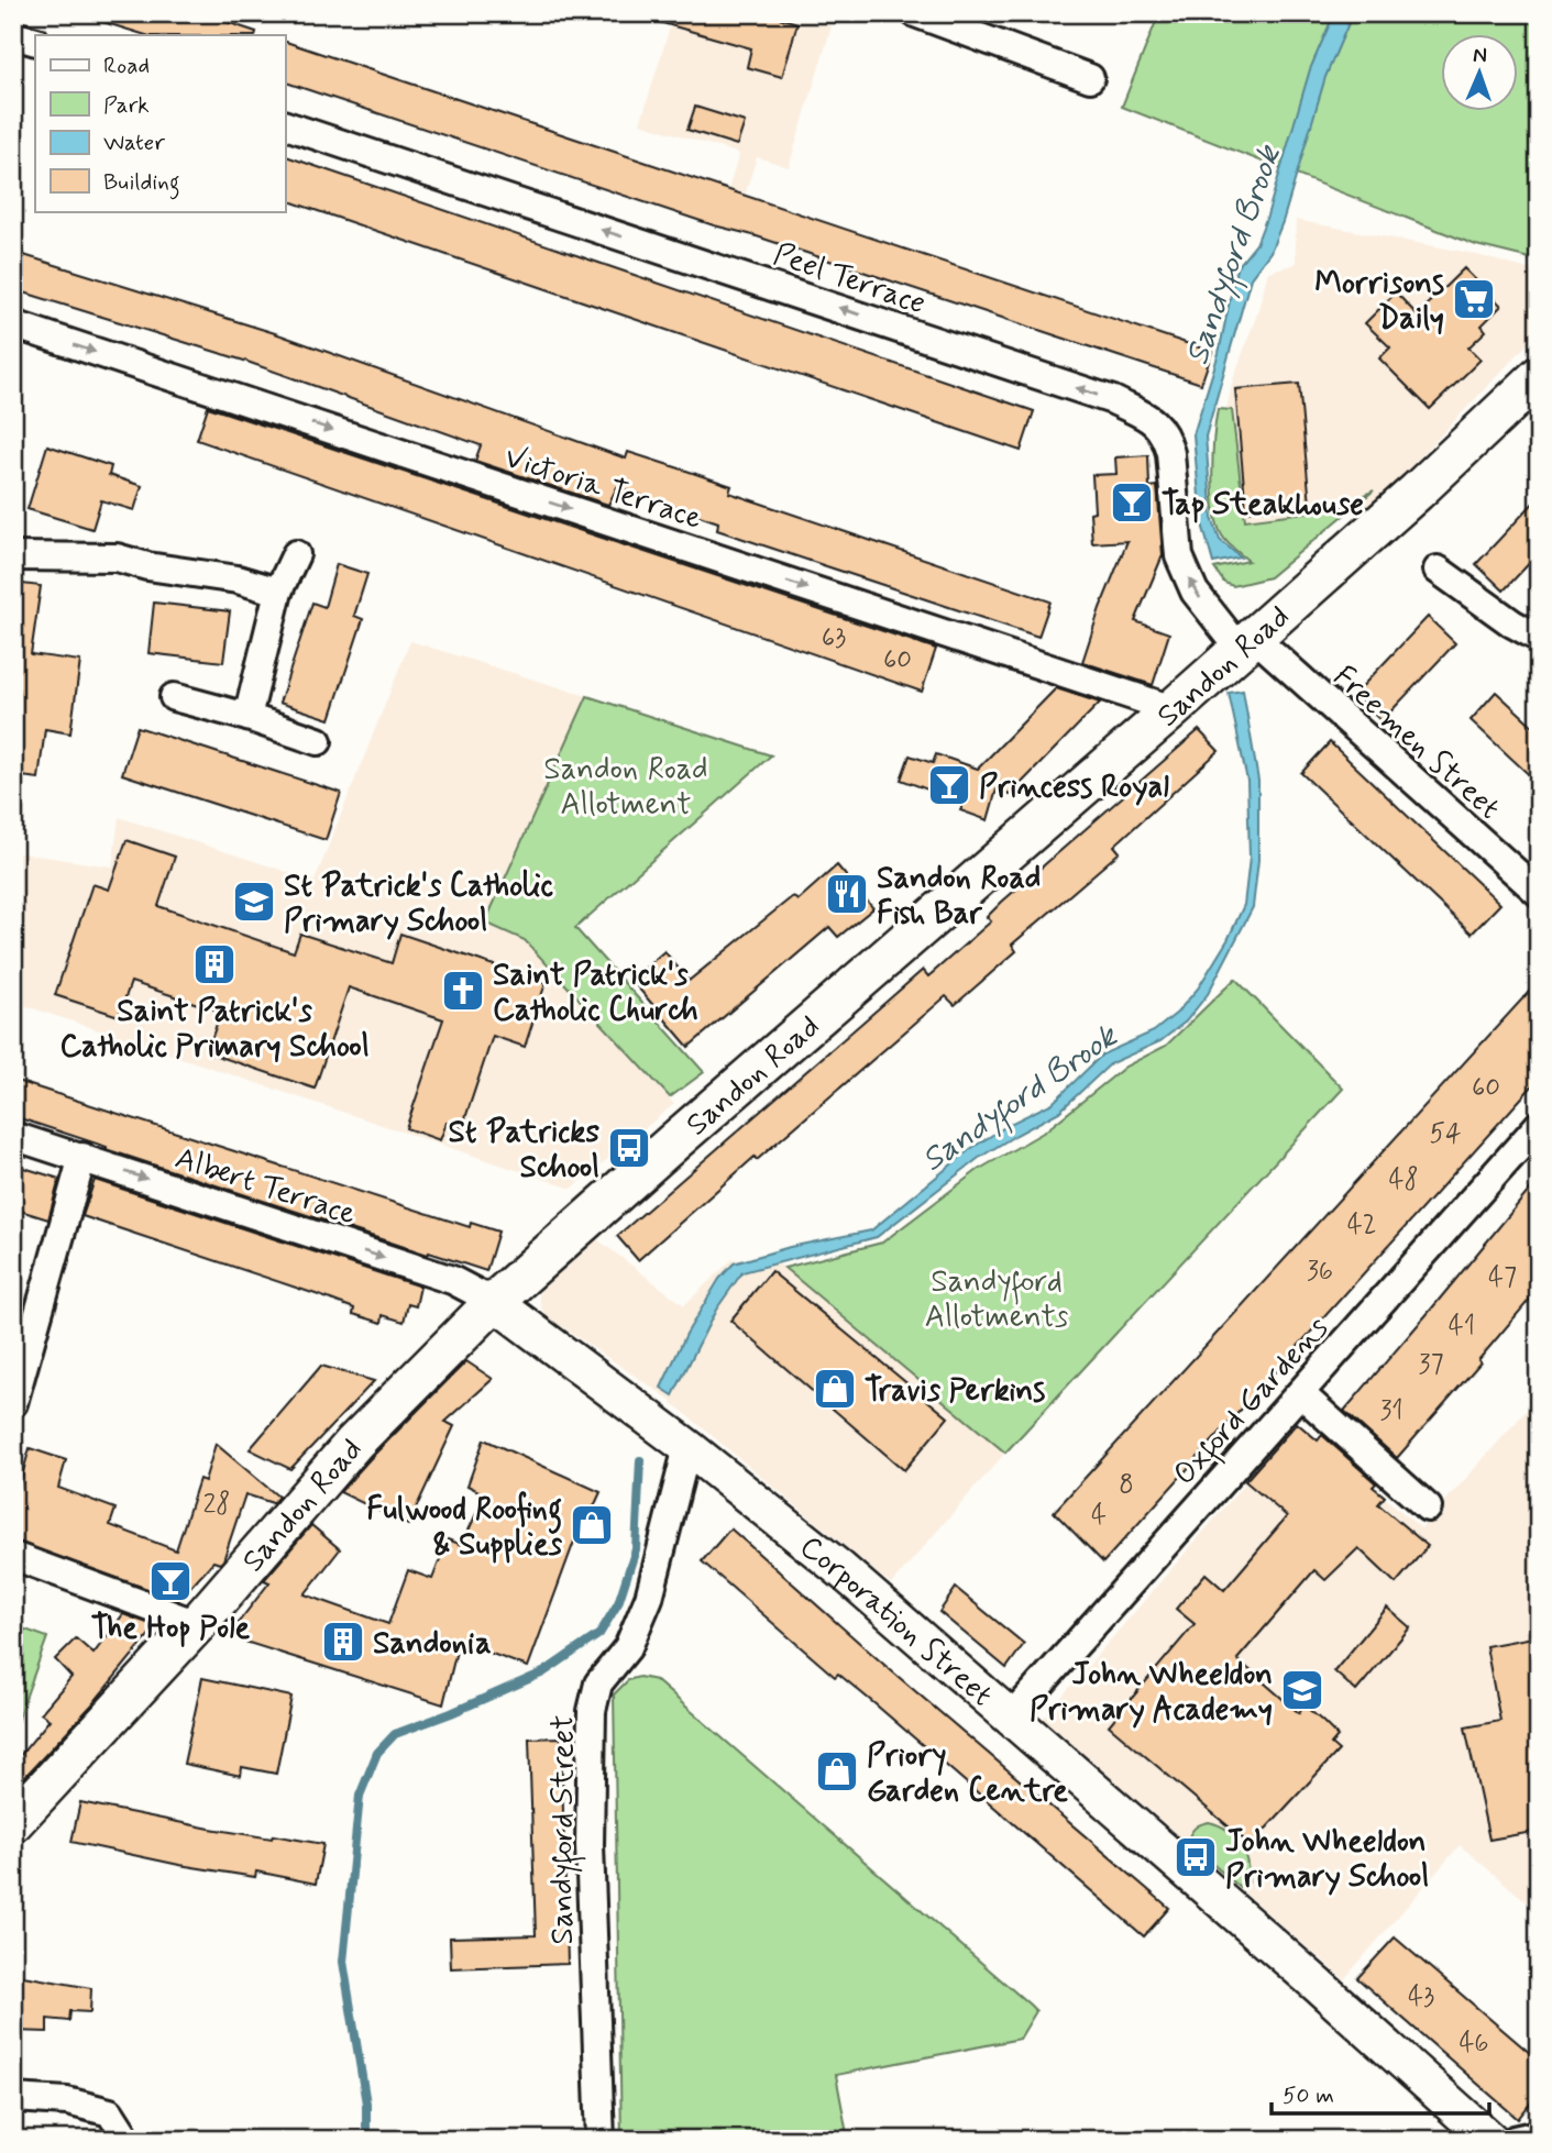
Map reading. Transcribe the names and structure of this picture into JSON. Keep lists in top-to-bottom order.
{
  "streets": {
    "main road": ["Sandon Road"],
    "street": [
      "Peel Terrace",
      "Victoria Terrace",
      "Freemen Street",
      "Albert Terrace",
      "Oxford Gardens",
      "Corporation Street",
      "Sandyford Street"
    ]
  },
  "crossings": [
    ["Peel Terrace", "Sandon Road"],
    ["Peel Terrace", "Freemen Street"],
    ["Victoria Terrace", "Sandon Road"],
    ["Sandon Road", "Freemen Street"],
    ["Sandon Road", "Albert Terrace"],
    ["Sandon Road", "Corporation Street"],
    ["Albert Terrace", "Corporation Street"],
    ["Oxford Gardens", "Corporation Street"],
    ["Corporation Street", "Sandyford Street"]
  ],
  "one_way": ["Peel Terrace", "Victoria Terrace", "Albert Terrace"],
  "water": ["Sandyford Brook"],
  "parks": ["Sandon Road Allotment", "Sandyford Allotments"],
  "places": {
    "supermarket": ["Morrisons Daily"],
    "bar": ["Tap Steakhouse", "Princess Royal", "The Hop Pole"],
    "restaurant": ["Sandon Road Fish Bar"],
    "school or university": ["St Patrick's Catholic Primary School", "John Wheeldon Primary Academy"],
    "building": ["Saint Patrick's Catholic Primary School", "Sandonia"],
    "church": ["Saint Patrick's Catholic Church"],
    "bus stop": ["St Patricks School", "John Wheeldon Primary School"],
    "shop": ["Travis Perkins", "Fulwood Roofing & Supplies", "Priory Garden Centre"]
  },
  "house_numbers": [
    "63",
    "60",
    "60",
    "54",
    "48",
    "42",
    "36",
    "47",
    "41",
    "37",
    "31",
    "8",
    "28",
    "4",
    "43",
    "46"
  ],
  "legend": [
    "Road",
    "Park",
    "Water",
    "Building"
  ],
  "scale_bar": "50 m",
  "north": "top"
}
